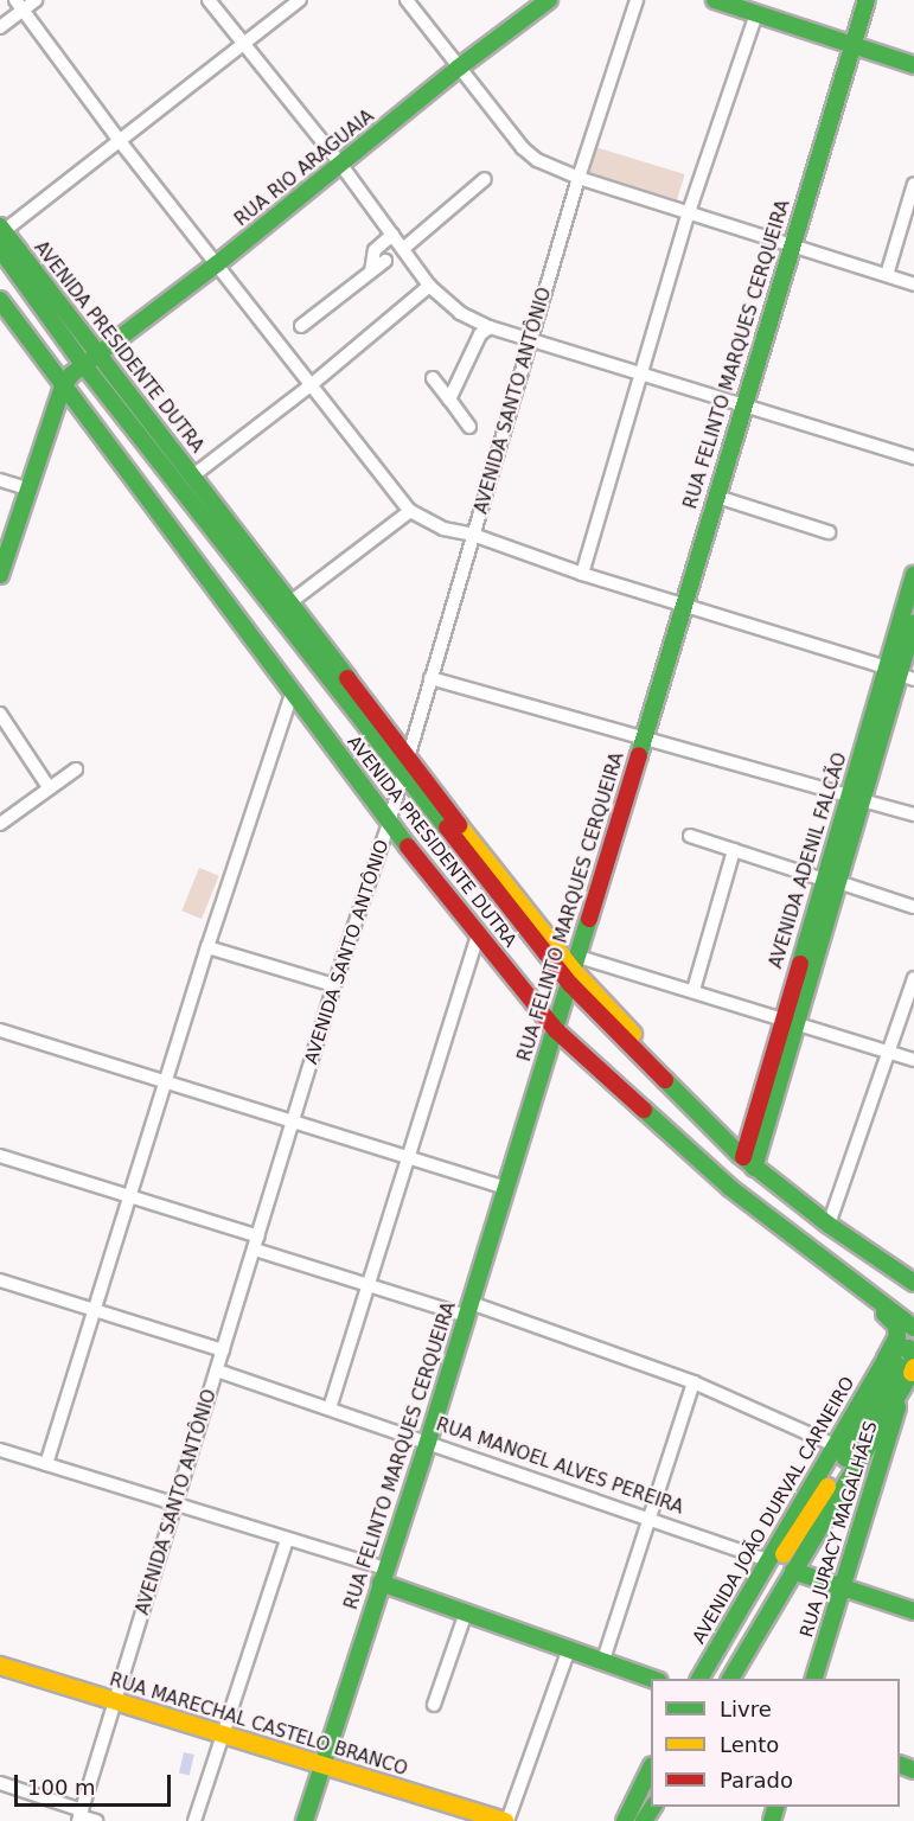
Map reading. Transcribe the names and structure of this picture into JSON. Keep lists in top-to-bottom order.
{
  "streets": {
    "main road": [
      "RUA RIO ARAGUAIA",
      "AVENIDA PRESIDENTE DUTRA",
      "RUA FELINTO MARQUES CERQUEIRA",
      "AVENIDA ADENIL FALCÃO",
      "AVENIDA JOÃO DURVAL CARNEIRO",
      "RUA JURACY MAGALHÃES",
      "RUA MARECHAL CASTELO BRANCO"
    ],
    "street": ["AVENIDA SANTO ANTÔNIO", "RUA MANOEL ALVES PEREIRA"]
  },
  "crossings": [
    ["RUA RIO ARAGUAIA", "AVENIDA PRESIDENTE DUTRA"],
    ["AVENIDA PRESIDENTE DUTRA", "RUA FELINTO MARQUES CERQUEIRA"],
    ["AVENIDA PRESIDENTE DUTRA", "AVENIDA SANTO ANTÔNIO"],
    ["AVENIDA PRESIDENTE DUTRA", "AVENIDA ADENIL FALCÃO"],
    ["RUA FELINTO MARQUES CERQUEIRA", "RUA MANOEL ALVES PEREIRA"],
    ["RUA FELINTO MARQUES CERQUEIRA", "RUA MARECHAL CASTELO BRANCO"],
    ["AVENIDA SANTO ANTÔNIO", "RUA MANOEL ALVES PEREIRA"],
    ["AVENIDA SANTO ANTÔNIO", "RUA MARECHAL CASTELO BRANCO"],
    ["RUA MANOEL ALVES PEREIRA", "AVENIDA JOÃO DURVAL CARNEIRO"]
  ],
  "legend": ["Livre", "Lento", "Parado"],
  "scale_bar": "100 m"
}
